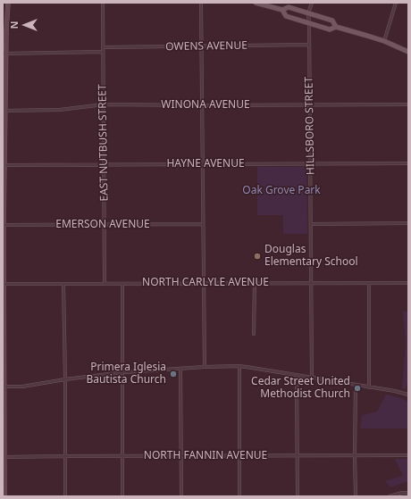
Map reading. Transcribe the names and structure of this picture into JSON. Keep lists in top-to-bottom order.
{
  "streets": {
    "street": [
      "OWENS AVENUE",
      "WINONA AVENUE",
      "HILLSBORO STREET",
      "EAST NUTBUSH STREET",
      "HAYNE AVENUE",
      "EMERSON AVENUE",
      "NORTH CARLYLE AVENUE",
      "NORTH FANNIN AVENUE"
    ]
  },
  "crossings": [
    ["OWENS AVENUE", "HILLSBORO STREET"],
    ["OWENS AVENUE", "EAST NUTBUSH STREET"],
    ["WINONA AVENUE", "HILLSBORO STREET"],
    ["WINONA AVENUE", "EAST NUTBUSH STREET"],
    ["HILLSBORO STREET", "HAYNE AVENUE"],
    ["HILLSBORO STREET", "NORTH CARLYLE AVENUE"],
    ["EAST NUTBUSH STREET", "HAYNE AVENUE"],
    ["EAST NUTBUSH STREET", "EMERSON AVENUE"],
    ["EAST NUTBUSH STREET", "NORTH CARLYLE AVENUE"]
  ],
  "parks": ["Oak Grove Park"],
  "places": ["Douglas Elementary School", "Primera Iglesia Bautista Church", "Cedar Street United Methodist Church"],
  "north": "left"
}
